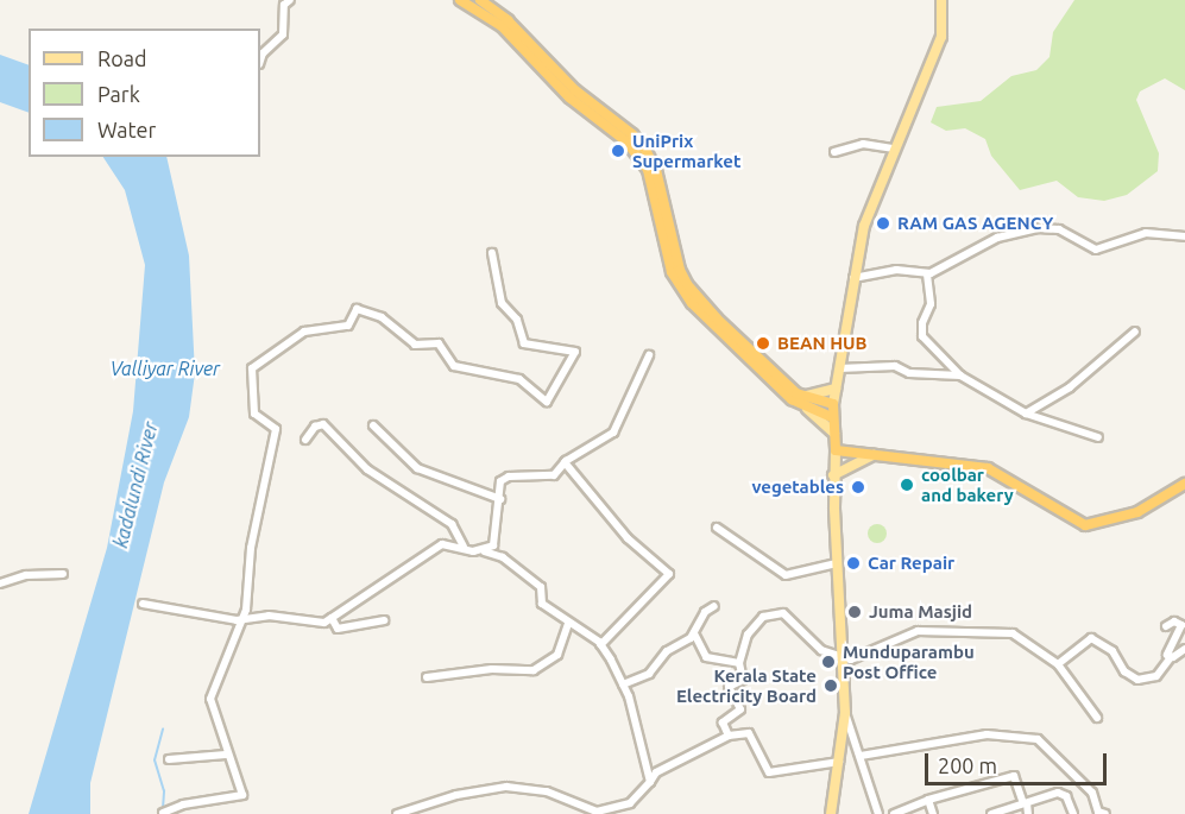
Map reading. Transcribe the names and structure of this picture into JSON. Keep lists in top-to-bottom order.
{
  "water": ["Valliyar River", "kadalundi River"],
  "places": [
    "UniPrix Supermarket",
    "RAM GAS AGENCY",
    "BEAN HUB",
    "coolbar and bakery",
    "vegetables",
    "Car Repair",
    "Juma Masjid",
    "Munduparambu Post Office",
    "Kerala State Electricity Board"
  ],
  "legend": ["Road", "Park", "Water"],
  "scale_bar": "200 m"
}
